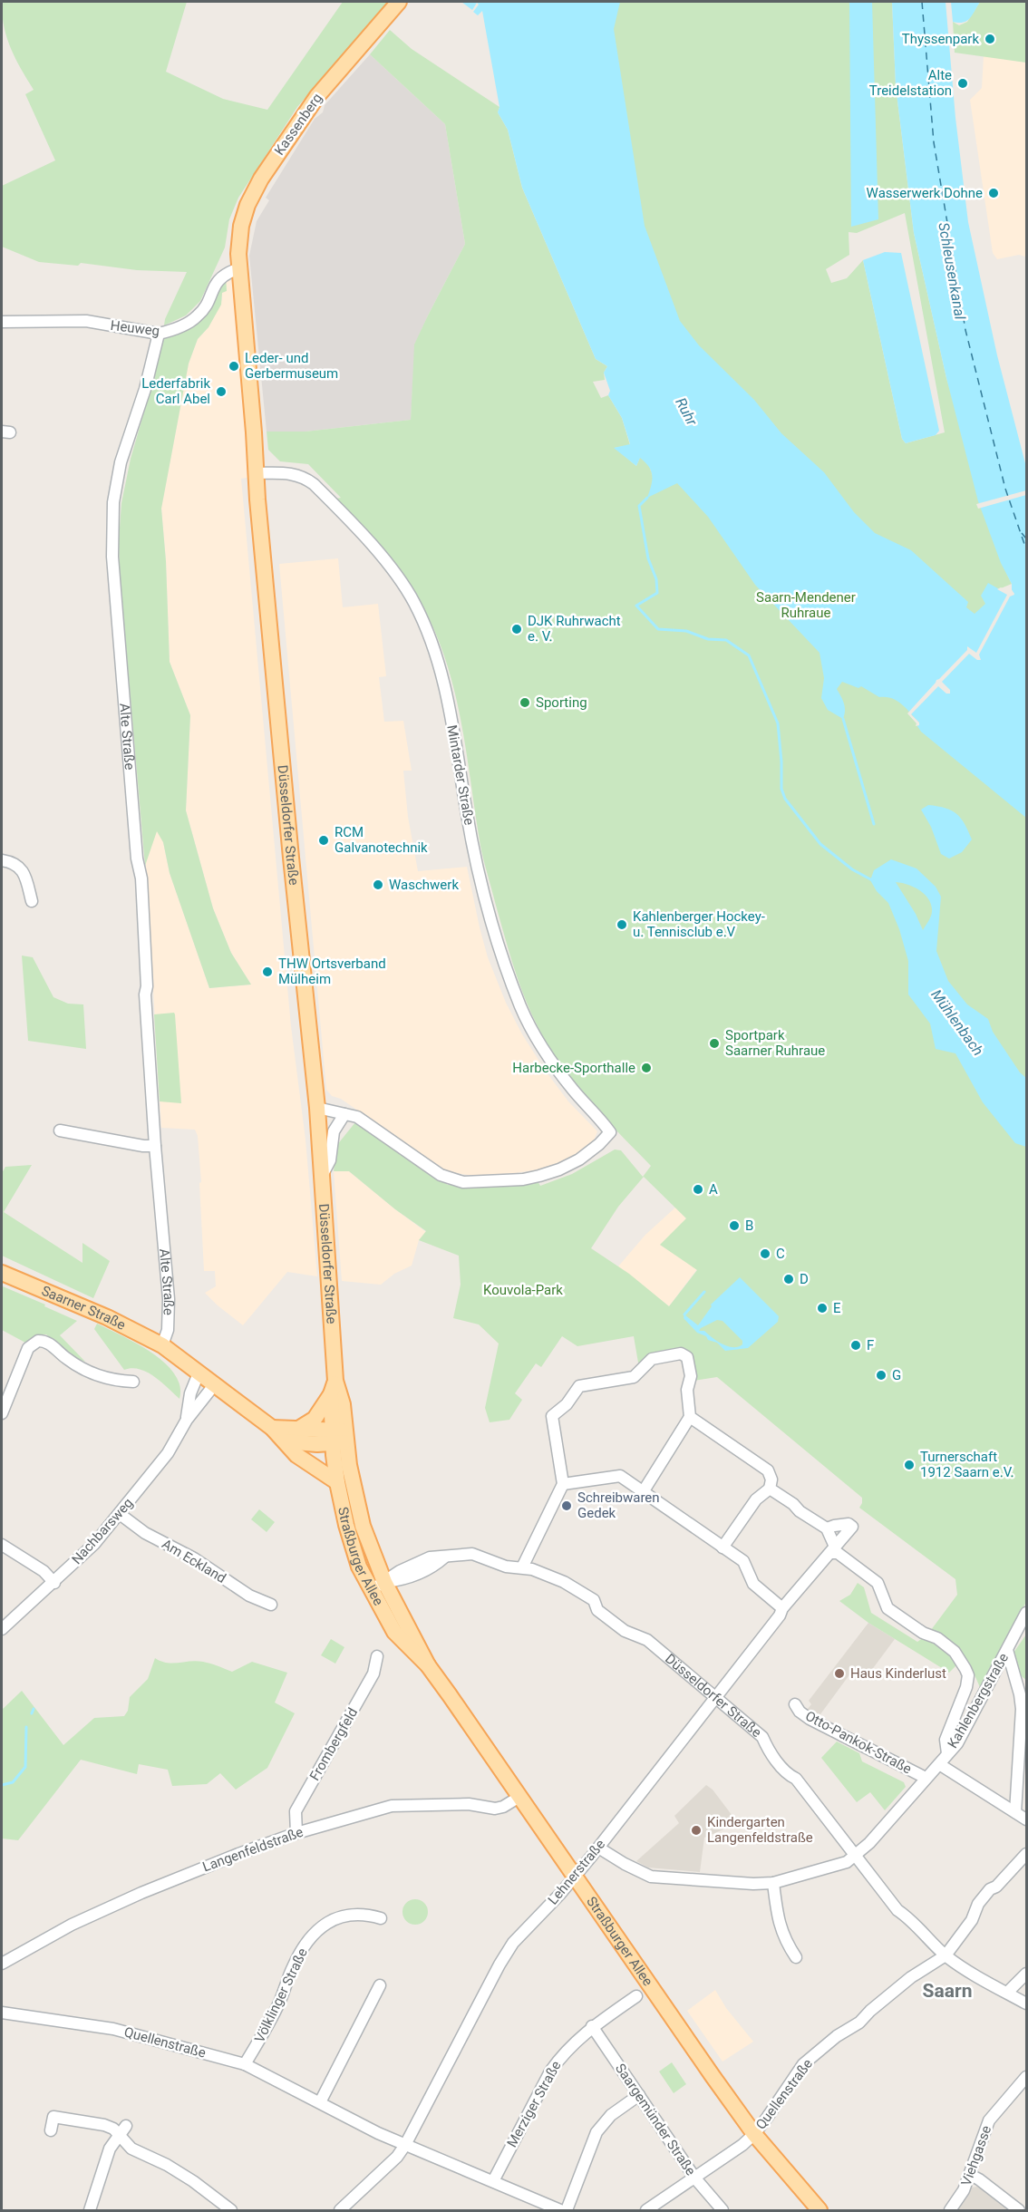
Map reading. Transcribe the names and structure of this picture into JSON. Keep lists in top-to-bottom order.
{
  "streets": {
    "main road": [
      "Kassenberg",
      "Düsseldorfer Straße",
      "Saarner Straße",
      "Straßburger Allee"
    ],
    "street": [
      "Heuweg",
      "Alte Straße",
      "Mintarder Straße",
      "Nachbarsweg",
      "Am Eckland",
      "Kahlenbergstraße",
      "Otto-Pankok-Straße",
      "Frombergfeld",
      "Langenfeldstraße",
      "Lehnerstraße",
      "Völklinger Straße",
      "Quellenstraße",
      "Merziger Straße",
      "Saargemünder Straße",
      "Viehgasse"
    ]
  },
  "crossings": [
    ["Kassenberg", "Heuweg"],
    ["Kassenberg", "Düsseldorfer Straße"],
    ["Heuweg", "Alte Straße"],
    ["Heuweg", "Düsseldorfer Straße"],
    ["Alte Straße", "Saarner Straße"],
    ["Mintarder Straße", "Düsseldorfer Straße"],
    ["Düsseldorfer Straße", "Straßburger Allee"],
    ["Düsseldorfer Straße", "Kahlenbergstraße"],
    ["Düsseldorfer Straße", "Lehnerstraße"],
    ["Düsseldorfer Straße", "Quellenstraße"],
    ["Nachbarsweg", "Am Eckland"],
    ["Straßburger Allee", "Langenfeldstraße"],
    ["Straßburger Allee", "Lehnerstraße"],
    ["Straßburger Allee", "Quellenstraße"],
    ["Kahlenbergstraße", "Otto-Pankok-Straße"],
    ["Frombergfeld", "Langenfeldstraße"],
    ["Lehnerstraße", "Quellenstraße"],
    ["Völklinger Straße", "Quellenstraße"],
    ["Quellenstraße", "Merziger Straße"],
    ["Quellenstraße", "Saargemünder Straße"],
    ["Merziger Straße", "Saargemünder Straße"]
  ],
  "districts": ["Saarn"],
  "water": ["Schleusenkanal", "Ruhr", "Mühlenbach"],
  "parks": ["Saarn-Mendener Ruhraue", "Kouvola-Park"],
  "places": [
    "Thyssenpark",
    "Alte Treidelstation",
    "Wasserwerk Dohne",
    "Leder- und Gerbermuseum",
    "Lederfabrik Carl Abel",
    "DJK Ruhrwacht e. V.",
    "Sporting",
    "RCM Galvanotechnik",
    "Waschwerk",
    "Kahlenberger Hockey- u. Tennisclub e.V",
    "THW Ortsverband Mülheim",
    "Sportpark Saarner Ruhraue",
    "Harbecke-Sporthalle",
    "A",
    "B",
    "C",
    "D",
    "E",
    "F",
    "G",
    "Turnerschaft 1912 Saarn e.V.",
    "Schreibwaren Gedek",
    "Haus Kinderlust",
    "Kindergarten Langenfeldstraße"
  ]
}
